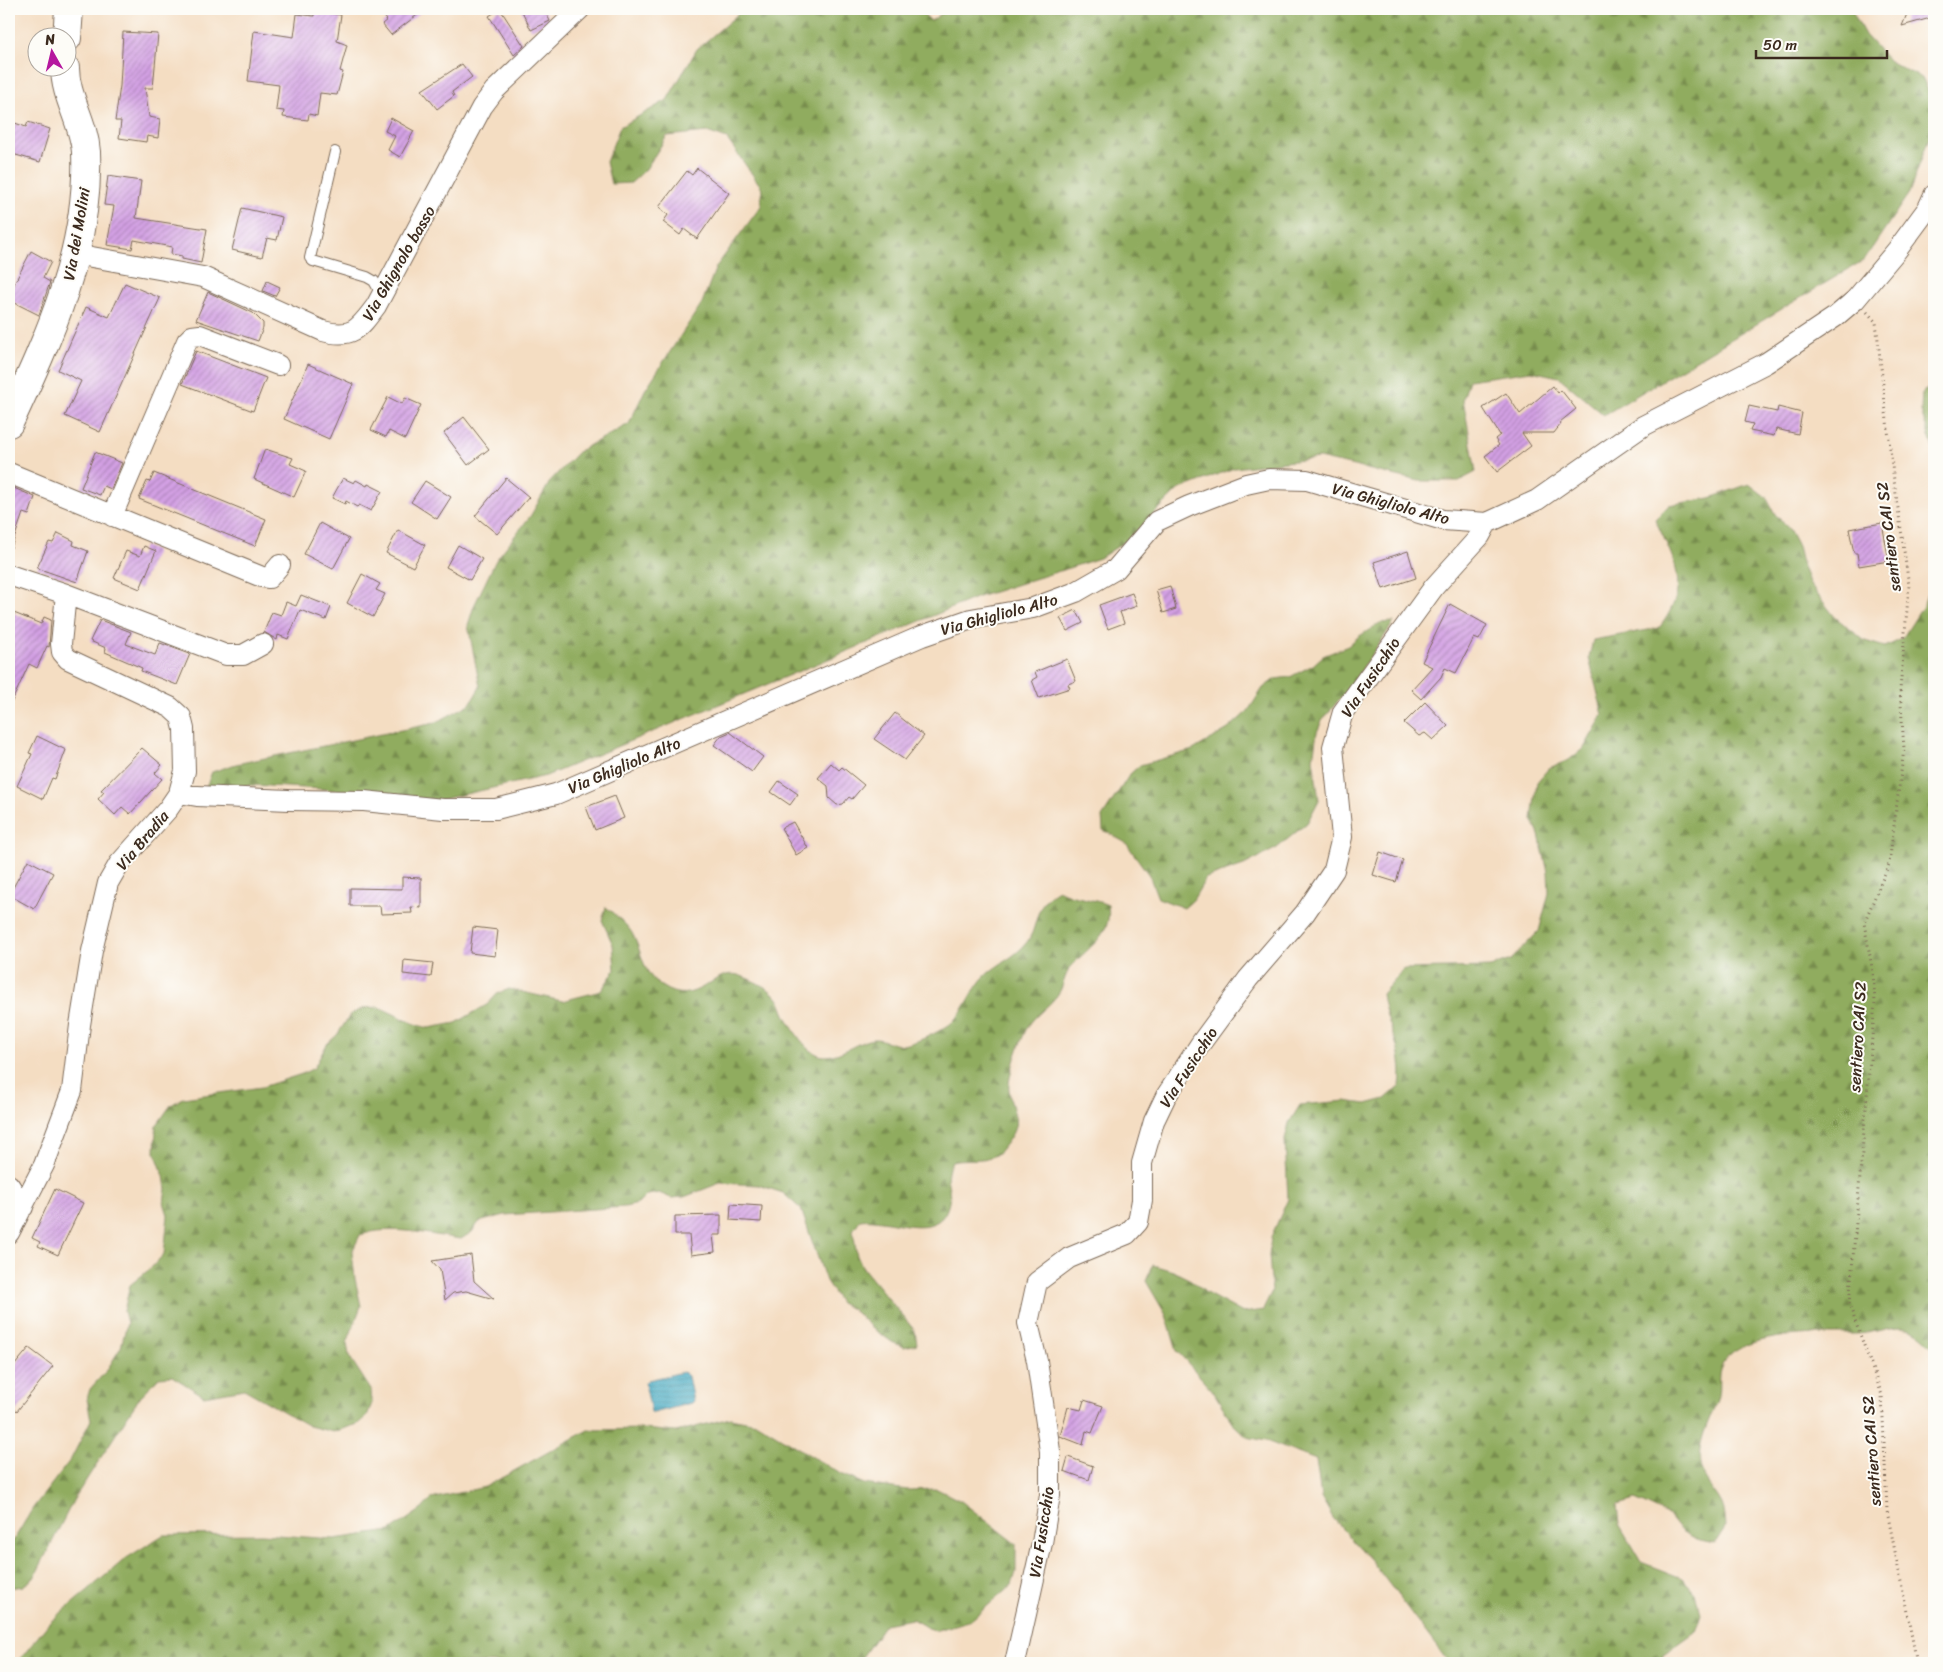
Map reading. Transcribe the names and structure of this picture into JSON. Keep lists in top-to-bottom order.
{
  "streets": {
    "street": [
      "Via dei Molini",
      "Via Ghignolo basso",
      "Via Ghigliolo Alto",
      "Via Fusicchio",
      "Via Bradia"
    ],
    "path": ["sentiero CAI S2"]
  },
  "crossings": [
    ["Via dei Molini", "Via Ghignolo basso"],
    ["Via Ghigliolo Alto", "sentiero CAI S2"],
    ["Via Ghigliolo Alto", "Via Fusicchio"],
    ["Via Ghigliolo Alto", "Via Bradia"]
  ],
  "scale_bar": "50 m",
  "north": "top"
}
